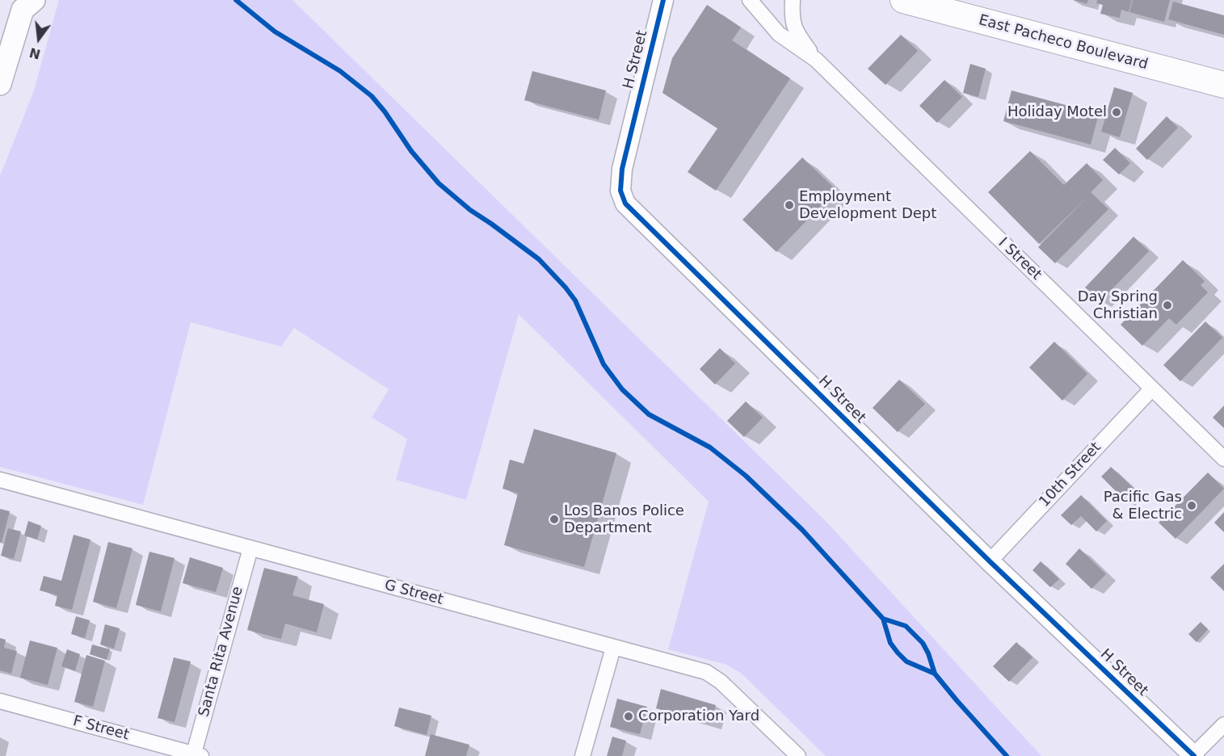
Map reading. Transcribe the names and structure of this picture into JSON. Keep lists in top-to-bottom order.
{
  "streets": {
    "highway": ["East Pacheco Boulevard"],
    "street": [
      "H Street",
      "I Street",
      "10th Street",
      "G Street",
      "Santa Rita Avenue",
      "F Street"
    ]
  },
  "crossings": [
    ["H Street", "10th Street"],
    ["I Street", "10th Street"],
    ["G Street", "Santa Rita Avenue"],
    ["Santa Rita Avenue", "F Street"]
  ],
  "places": [
    "Holiday Motel",
    "Employment Development Dept",
    "Day Spring Christian",
    "Pacific Gas & Electric",
    "Los Banos Police Department",
    "Corporation Yard"
  ],
  "north": "bottom"
}
